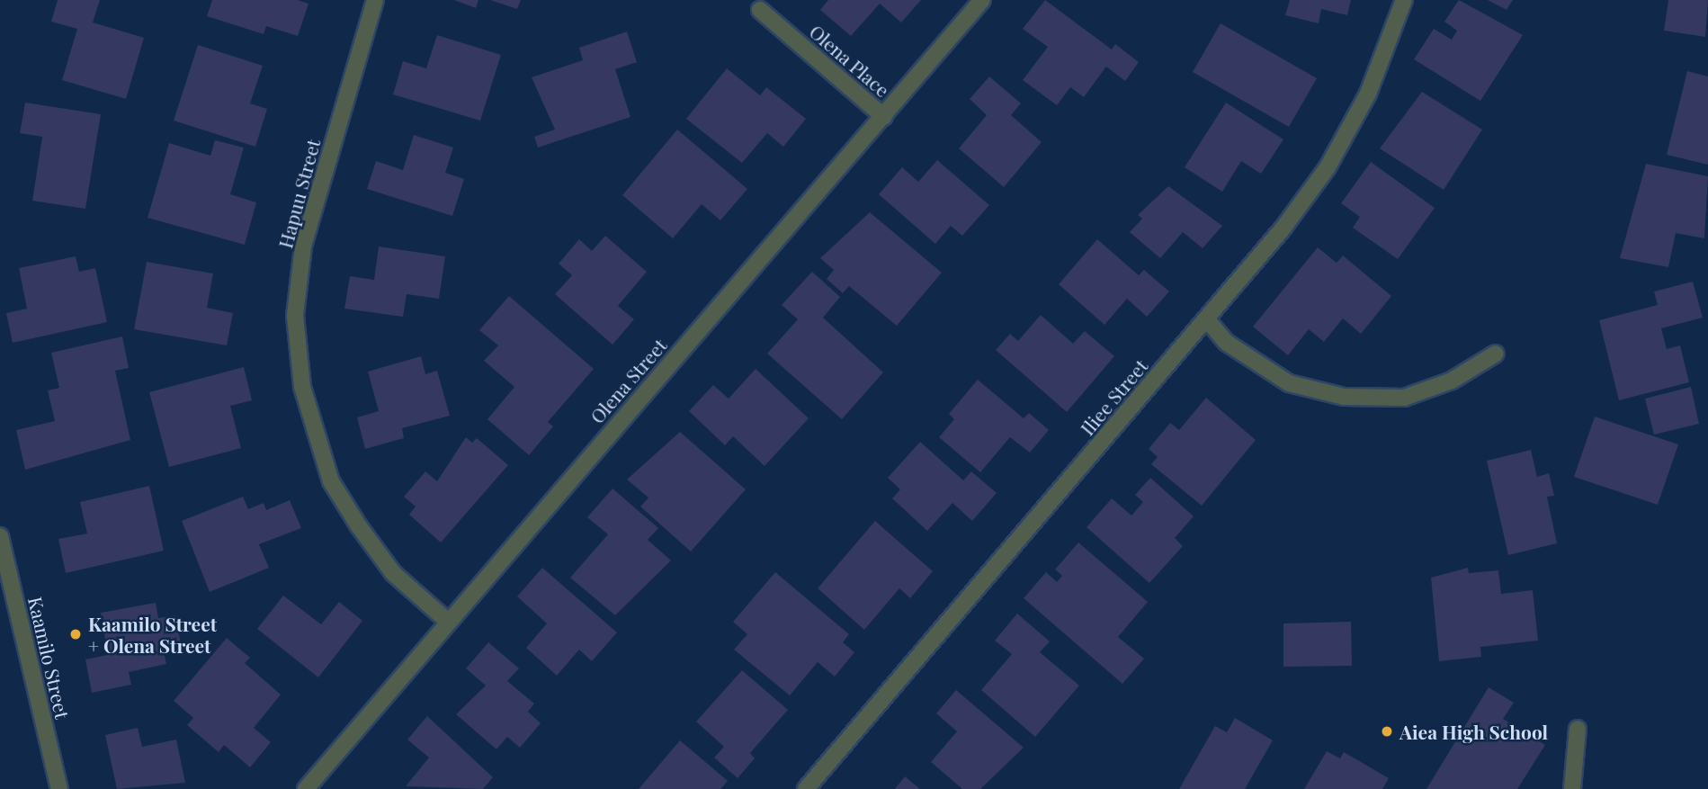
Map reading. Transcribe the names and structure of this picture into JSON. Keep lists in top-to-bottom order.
{
  "streets": {
    "street": [
      "Olena Place",
      "Hapuu Street",
      "Olena Street",
      "Iliee Street",
      "Kaamilo Street"
    ]
  },
  "crossings": [
    ["Olena Place", "Olena Street"],
    ["Hapuu Street", "Olena Street"]
  ],
  "places": ["Kaamilo Street + Olena Street", "Aiea High School"]
}
